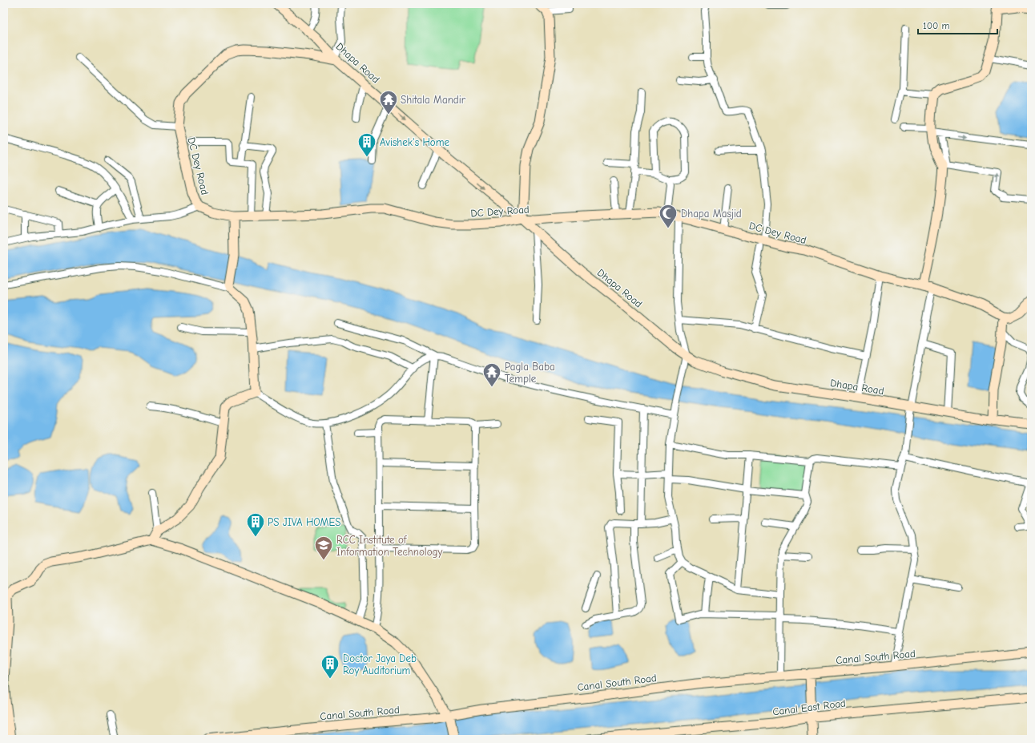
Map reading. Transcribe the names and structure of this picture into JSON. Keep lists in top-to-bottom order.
{
  "streets": {
    "street": [
      "Dhapa Road",
      "DC Dey Road",
      "Canal South Road",
      "Canal East Road"
    ]
  },
  "crossings": [
    ["Dhapa Road", "DC Dey Road"]
  ],
  "places": {
    "temple": ["Shitala Mandir", "Pagla Baba Temple"],
    "building": ["Avishek's Home", "PS JIVA HOMES", "Doctor Jaya Deb Roy Auditorium"],
    "mosque": ["Dhapa Masjid"],
    "school or university": ["RCC Institute of Information Technology"]
  },
  "scale_bar": "100 m"
}
